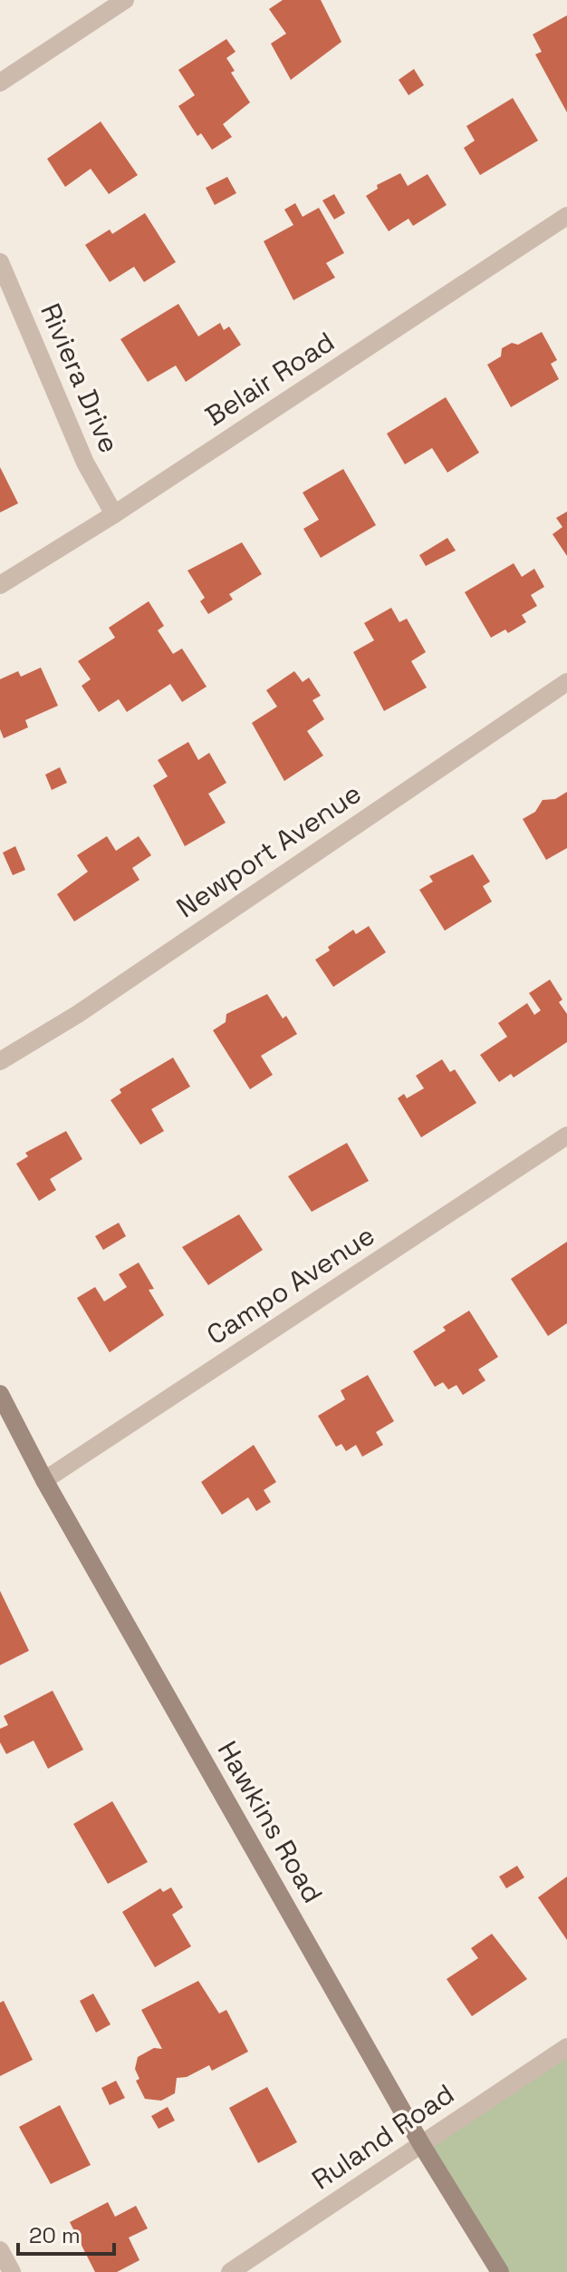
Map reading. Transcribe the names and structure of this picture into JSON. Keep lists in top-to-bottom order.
{
  "streets": {
    "street": [
      "Riviera Drive",
      "Belair Road",
      "Newport Avenue",
      "Campo Avenue",
      "Hawkins Road",
      "Ruland Road"
    ]
  },
  "crossings": [
    ["Riviera Drive", "Belair Road"],
    ["Campo Avenue", "Hawkins Road"],
    ["Hawkins Road", "Ruland Road"]
  ],
  "scale_bar": "20 m"
}
